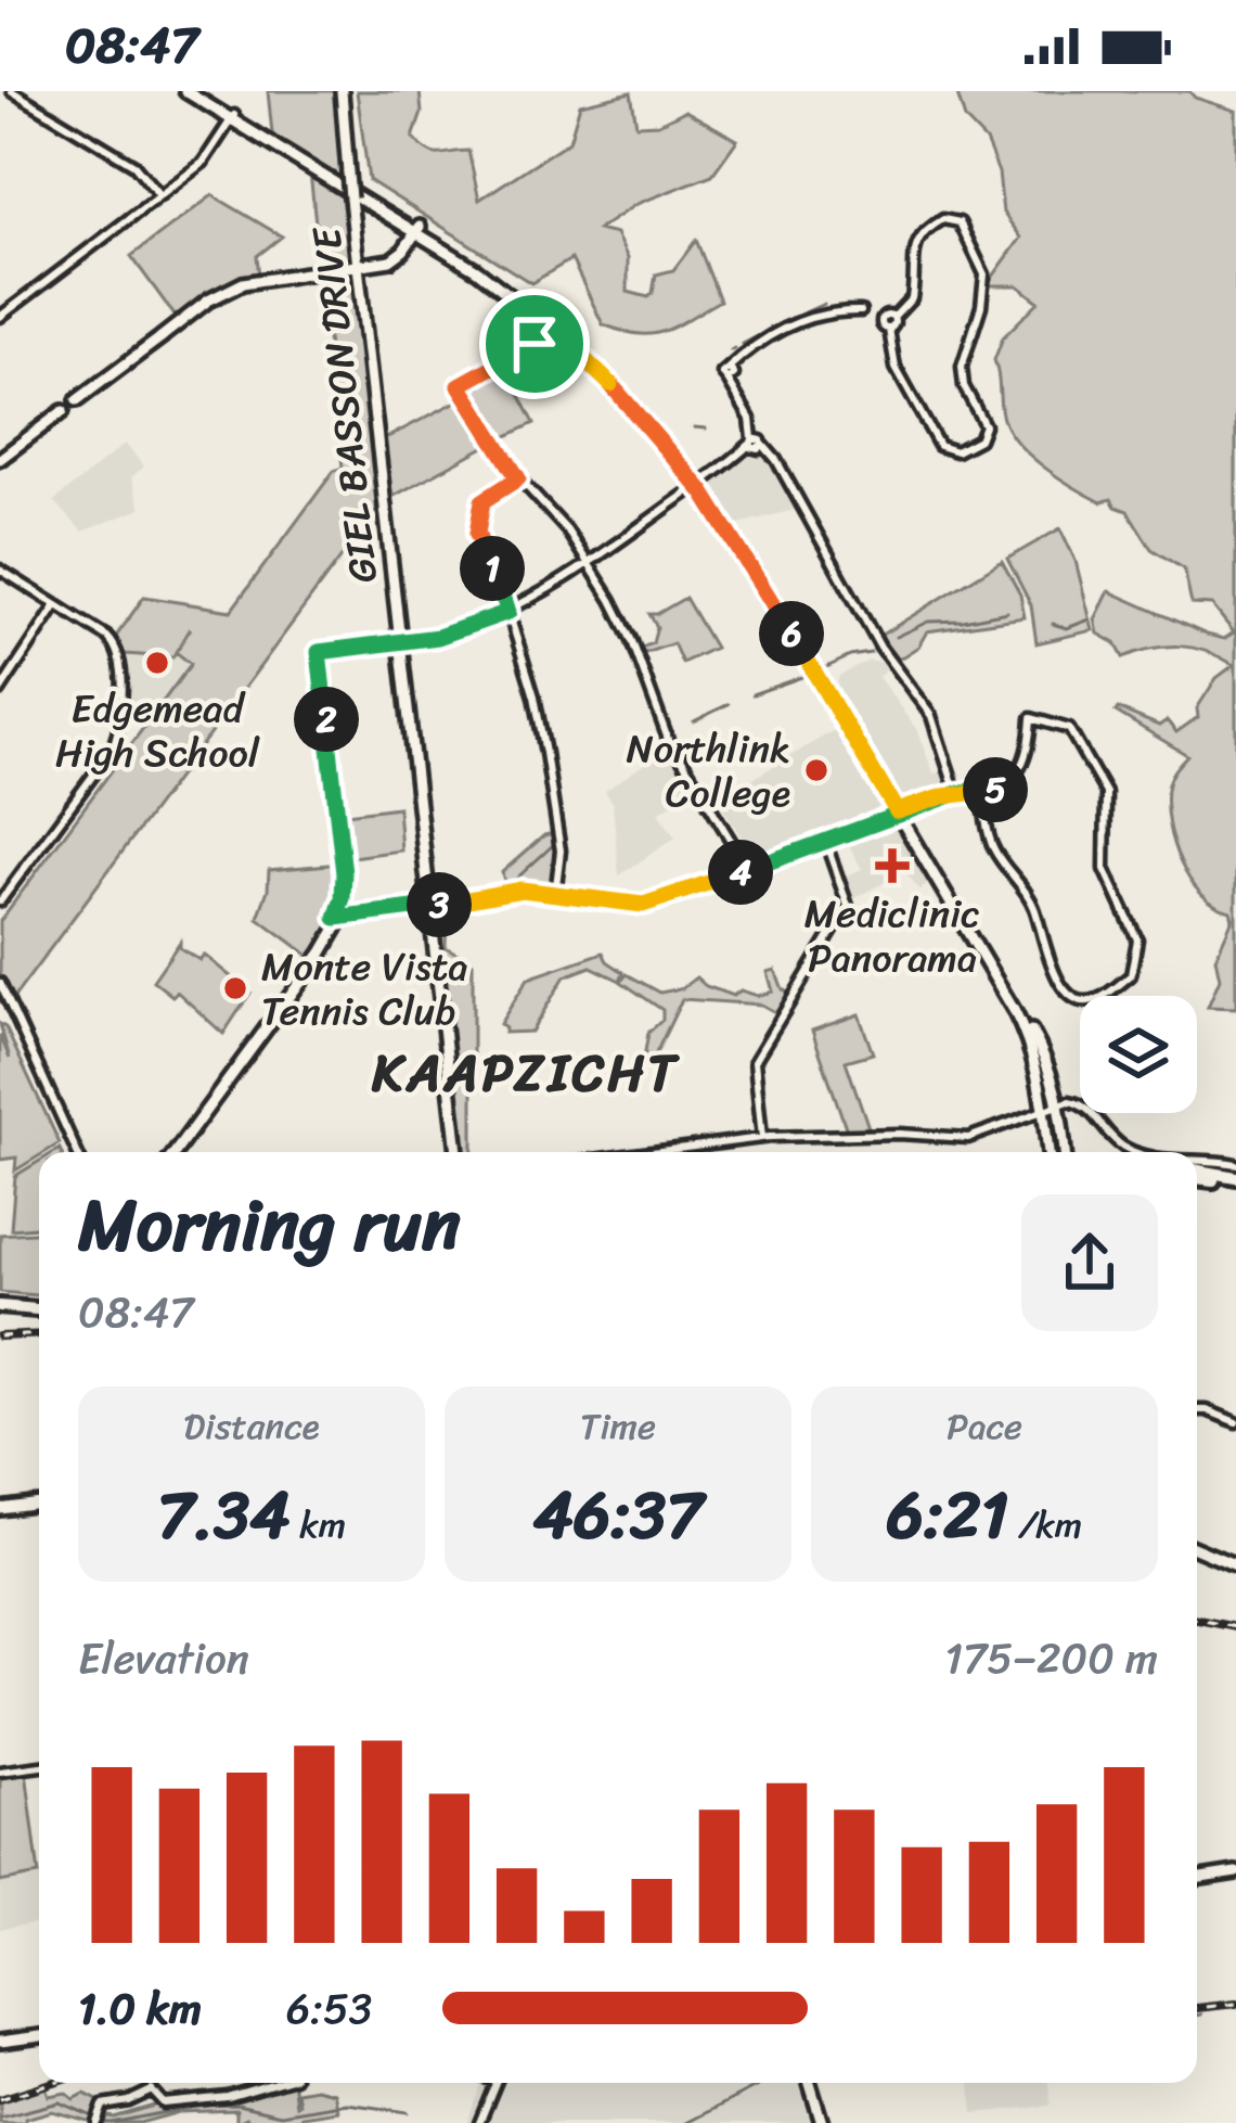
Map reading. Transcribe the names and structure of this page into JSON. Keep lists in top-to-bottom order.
{
  "streets": {
    "main road": ["GIEL BASSON DRIVE"]
  },
  "districts": ["KAAPZICHT"],
  "places": {
    "other": ["Edgemead High School", "Northlink College", "Monte Vista Tennis Club"],
    "health": ["Mediclinic Panorama"]
  },
  "page": {
    "status": "08:47",
    "pins": [
      "1",
      "6",
      "2",
      "5",
      "4",
      "3"
    ],
    "heading": ["Morning run", "08:47"],
    "stats": [
      ["Distance", "7.34 km"],
      ["Time", "46:37"],
      ["Pace", "6:21 /km"]
    ],
    "chart": ["Elevation", "175–200 m"],
    "list": [
      {
        "name": "1.0 km",
        "note": "6:53"
      }
    ]
  }
}
